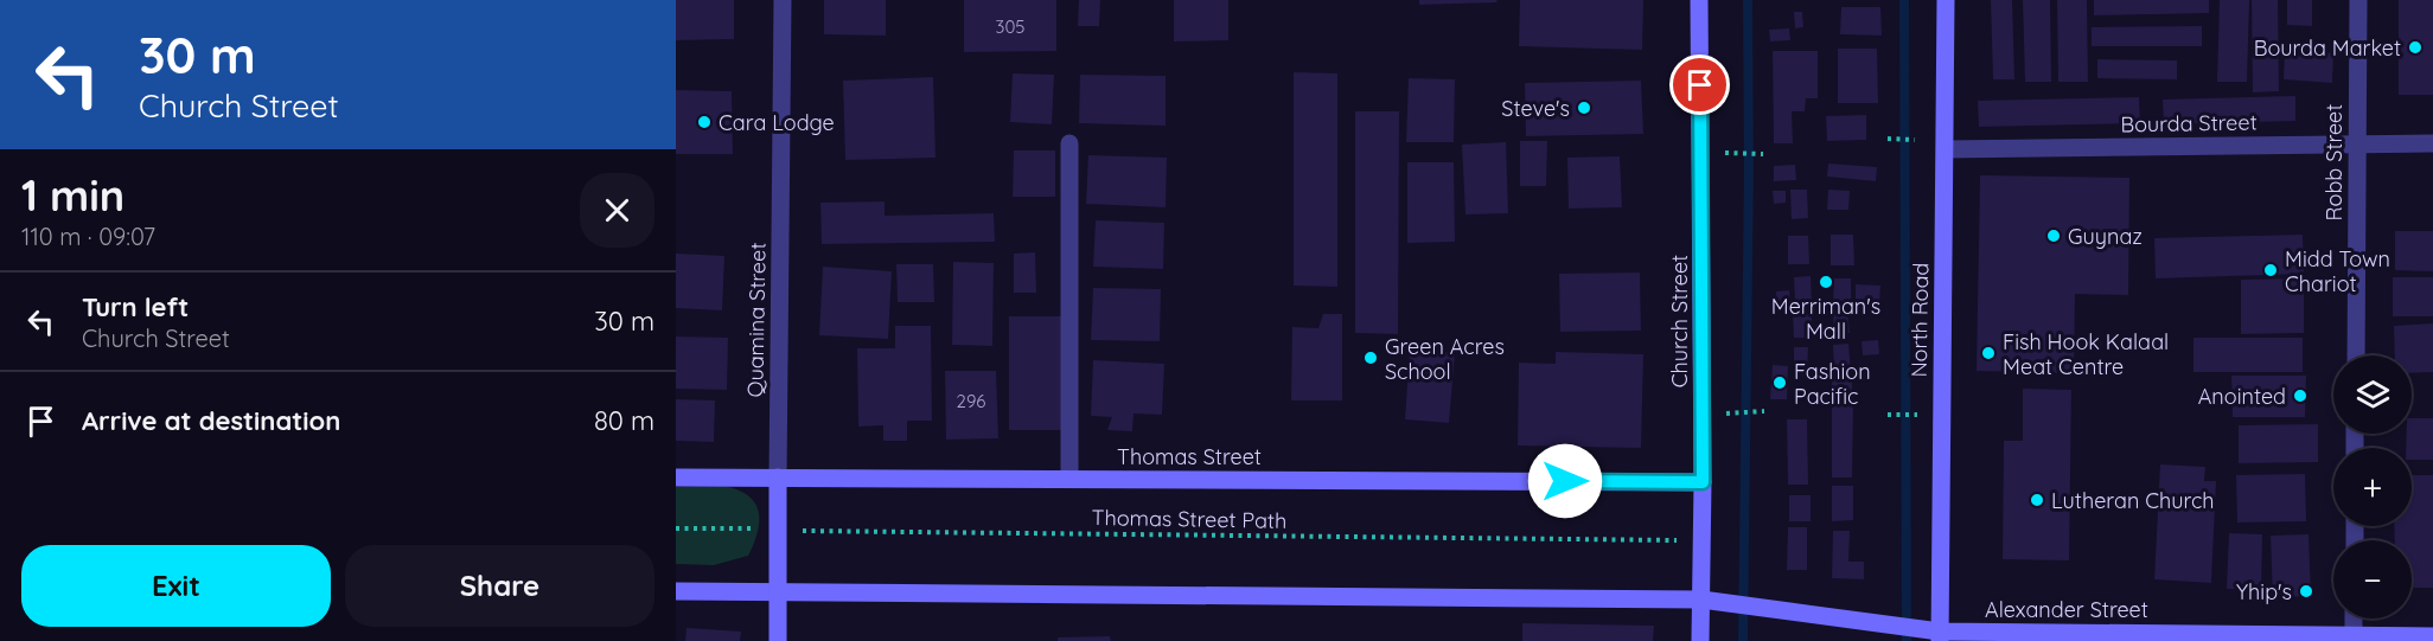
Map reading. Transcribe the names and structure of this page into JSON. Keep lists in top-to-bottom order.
{
  "streets": {
    "street": [
      "Bourda Street",
      "Robb Street",
      "Quamina Street",
      "North Road",
      "Church Street",
      "Thomas Street",
      "Alexander Street"
    ],
    "path": ["Thomas Street Path"]
  },
  "crossings": [
    ["Bourda Street", "Robb Street"],
    ["Bourda Street", "North Road"],
    ["Quamina Street", "Thomas Street"],
    ["Quamina Street", "Thomas Street Path"],
    ["North Road", "Alexander Street"],
    ["Church Street", "Thomas Street"],
    ["Church Street", "Thomas Street Path"],
    ["Church Street", "Alexander Street"]
  ],
  "places": [
    "Bourda Market",
    "Steve's",
    "Cara Lodge",
    "Guynaz",
    "Midd Town Chariot",
    "Merriman's Mall",
    "Fish Hook Kalaal Meat Centre",
    "Green Acres School",
    "Fashion Pacific",
    "Anointed",
    "Lutheran Church",
    "Yhip's"
  ],
  "house_numbers": ["305", "296"],
  "page": {
    "turn": ["30 m", "Church Street"],
    "heading": ["1 min", "110 m · 09:07"],
    "list": [
      {
        "name": "Turn left",
        "note": "Church Street",
        "value": "30 m"
      },
      {
        "name": "Arrive at destination",
        "value": "80 m"
      }
    ],
    "map_buttons": ["+", "−"],
    "buttons": ["Exit", "Share"]
  }
}
